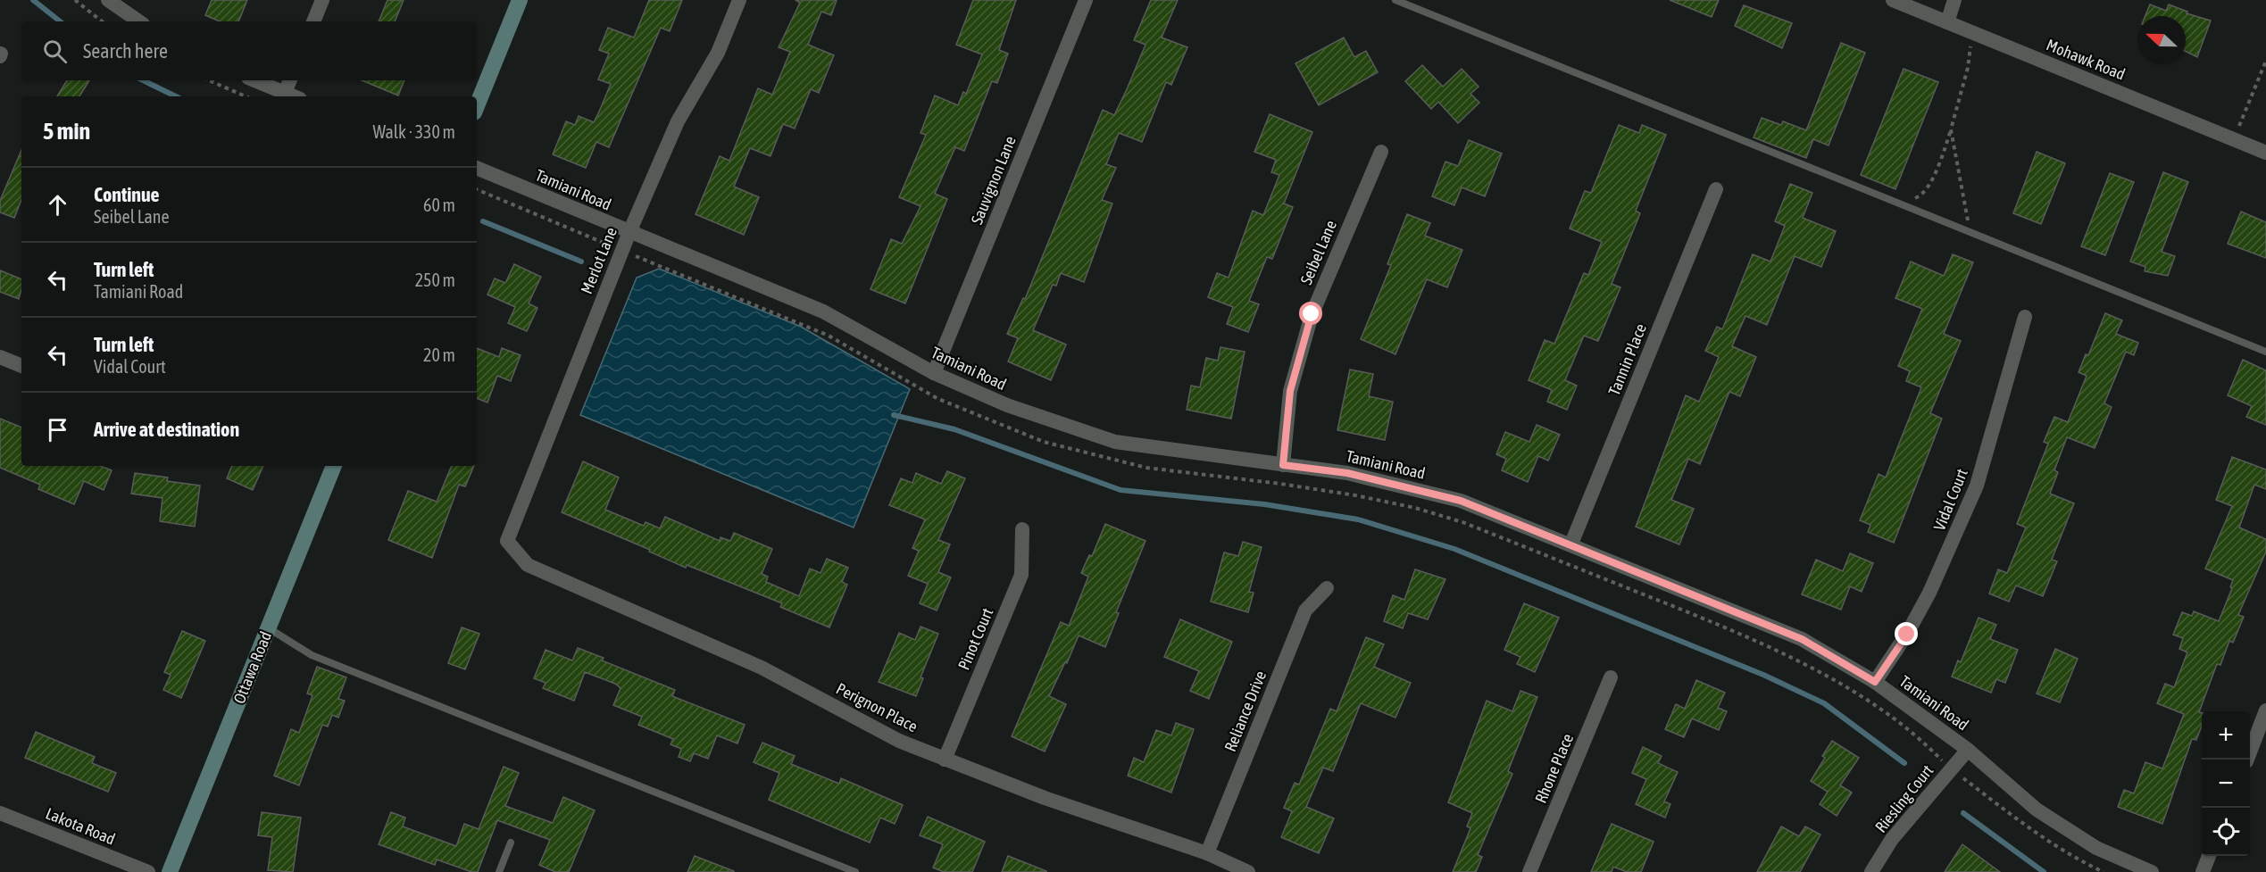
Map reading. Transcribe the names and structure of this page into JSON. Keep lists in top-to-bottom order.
{
  "streets": {
    "street": [
      "Mohawk Road",
      "Sauvignon Lane",
      "Tamiani Road",
      "Seibel Lane",
      "Merlot Lane",
      "Tannin Place",
      "Vidal Court",
      "Pinot Court",
      "Ottawa Road",
      "Perignon Place",
      "Reliance Drive",
      "Rhone Place",
      "Riesling Court",
      "Lakota Road"
    ]
  },
  "crossings": [
    ["Sauvignon Lane", "Tamiani Road"],
    ["Tamiani Road", "Seibel Lane"],
    ["Tamiani Road", "Merlot Lane"],
    ["Tamiani Road", "Tannin Place"],
    ["Tamiani Road", "Vidal Court"],
    ["Tamiani Road", "Riesling Court"],
    ["Merlot Lane", "Perignon Place"],
    ["Pinot Court", "Perignon Place"],
    ["Perignon Place", "Reliance Drive"]
  ],
  "north": "left",
  "page": {
    "search": "Search here",
    "heading": ["5 min", "Walk · 330 m"],
    "list": [
      ["Continue", "Seibel Lane", "60 m"],
      ["Turn left", "Tamiani Road", "250 m"],
      ["Turn left", "Vidal Court", "20 m"],
      "Arrive at destination"
    ],
    "map_buttons": ["+", "−"]
  }
}
